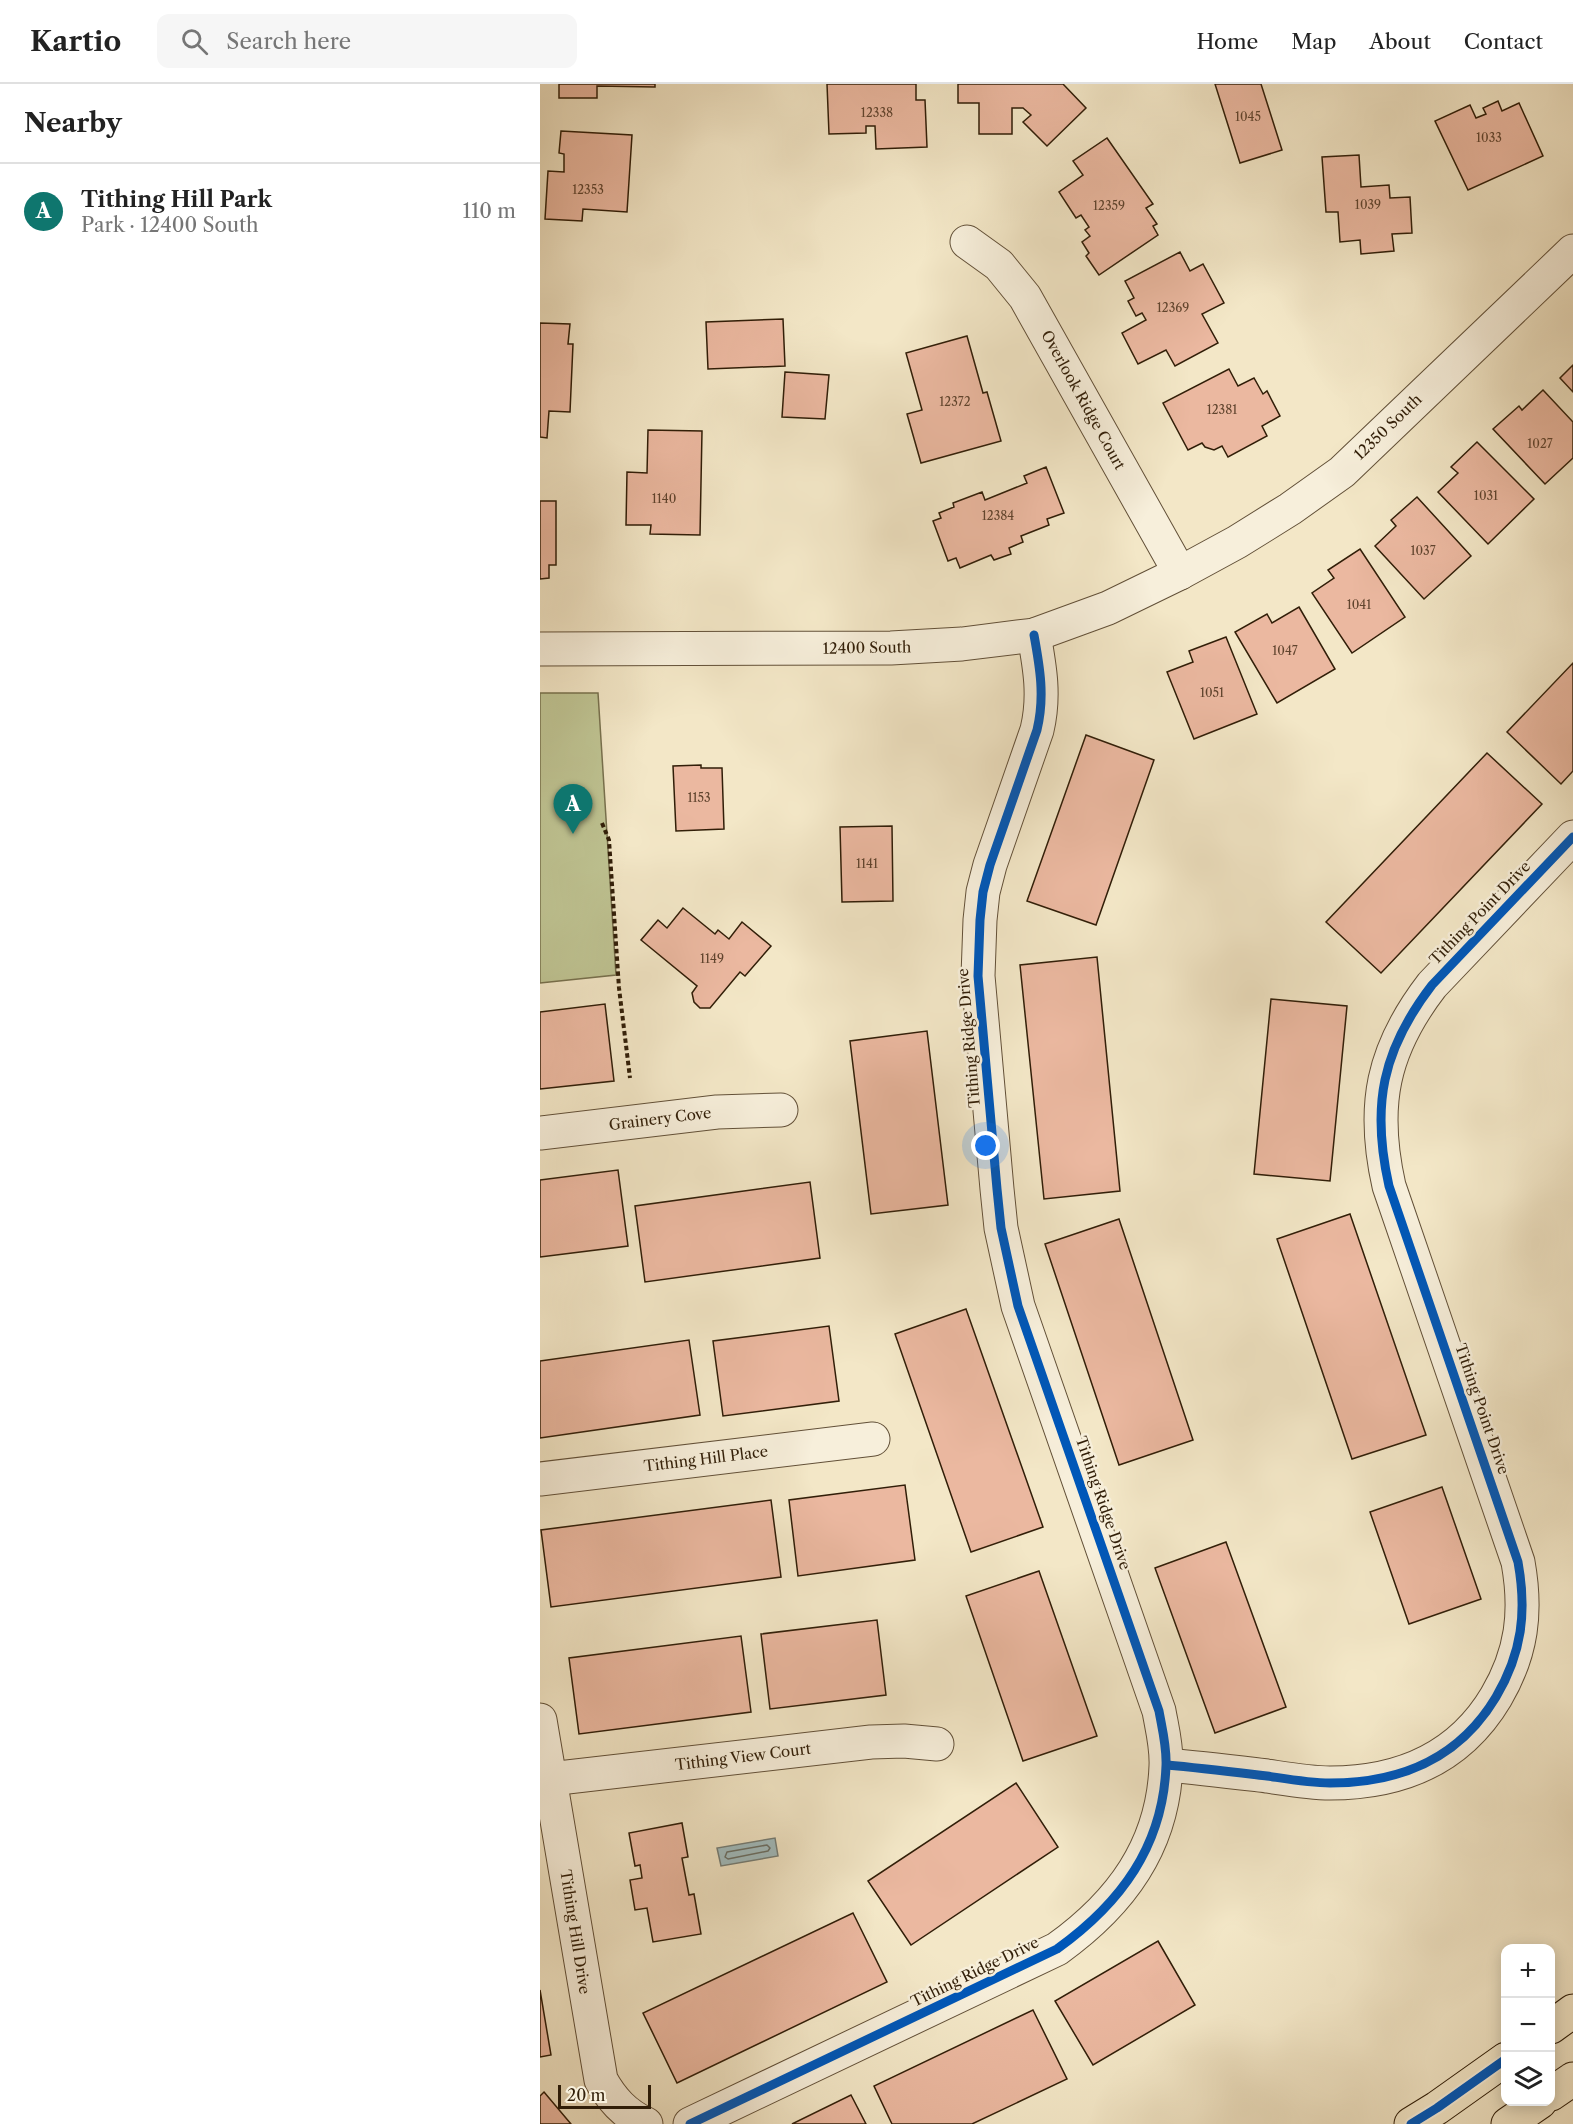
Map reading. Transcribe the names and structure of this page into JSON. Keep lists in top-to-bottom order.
{
  "streets": {
    "street": [
      "Overlook Ridge Court",
      "12350 South",
      "12400 South",
      "Tithing Point Drive",
      "Tithing Ridge Drive",
      "Grainery Cove",
      "Tithing Hill Place",
      "Tithing View Court",
      "Tithing Hill Drive"
    ]
  },
  "crossings": [
    ["Overlook Ridge Court", "12350 South"],
    ["Overlook Ridge Court", "12400 South"],
    ["12350 South", "12400 South"],
    ["12400 South", "Tithing Ridge Drive"],
    ["Tithing Point Drive", "Tithing Ridge Drive"],
    ["Tithing View Court", "Tithing Hill Drive"]
  ],
  "house_numbers": [
    "12338",
    "1045",
    "1033",
    "12353",
    "1039",
    "12359",
    "12369",
    "12372",
    "12381",
    "1027",
    "1031",
    "1140",
    "12384",
    "1037",
    "1041",
    "1047",
    "1051",
    "1153",
    "1141",
    "1149"
  ],
  "scale_bar": "20 m",
  "page": {
    "header": "Kartio",
    "search": "Search here",
    "nav": [
      "Home",
      "Map",
      "About",
      "Contact"
    ],
    "heading": "Nearby",
    "list": [
      {
        "mark": "A",
        "name": "Tithing Hill Park",
        "note": "Park · 12400 South",
        "value": "110 m"
      }
    ],
    "pins": "A",
    "map_buttons": ["+", "−"],
    "scale": "20 m"
  }
}
